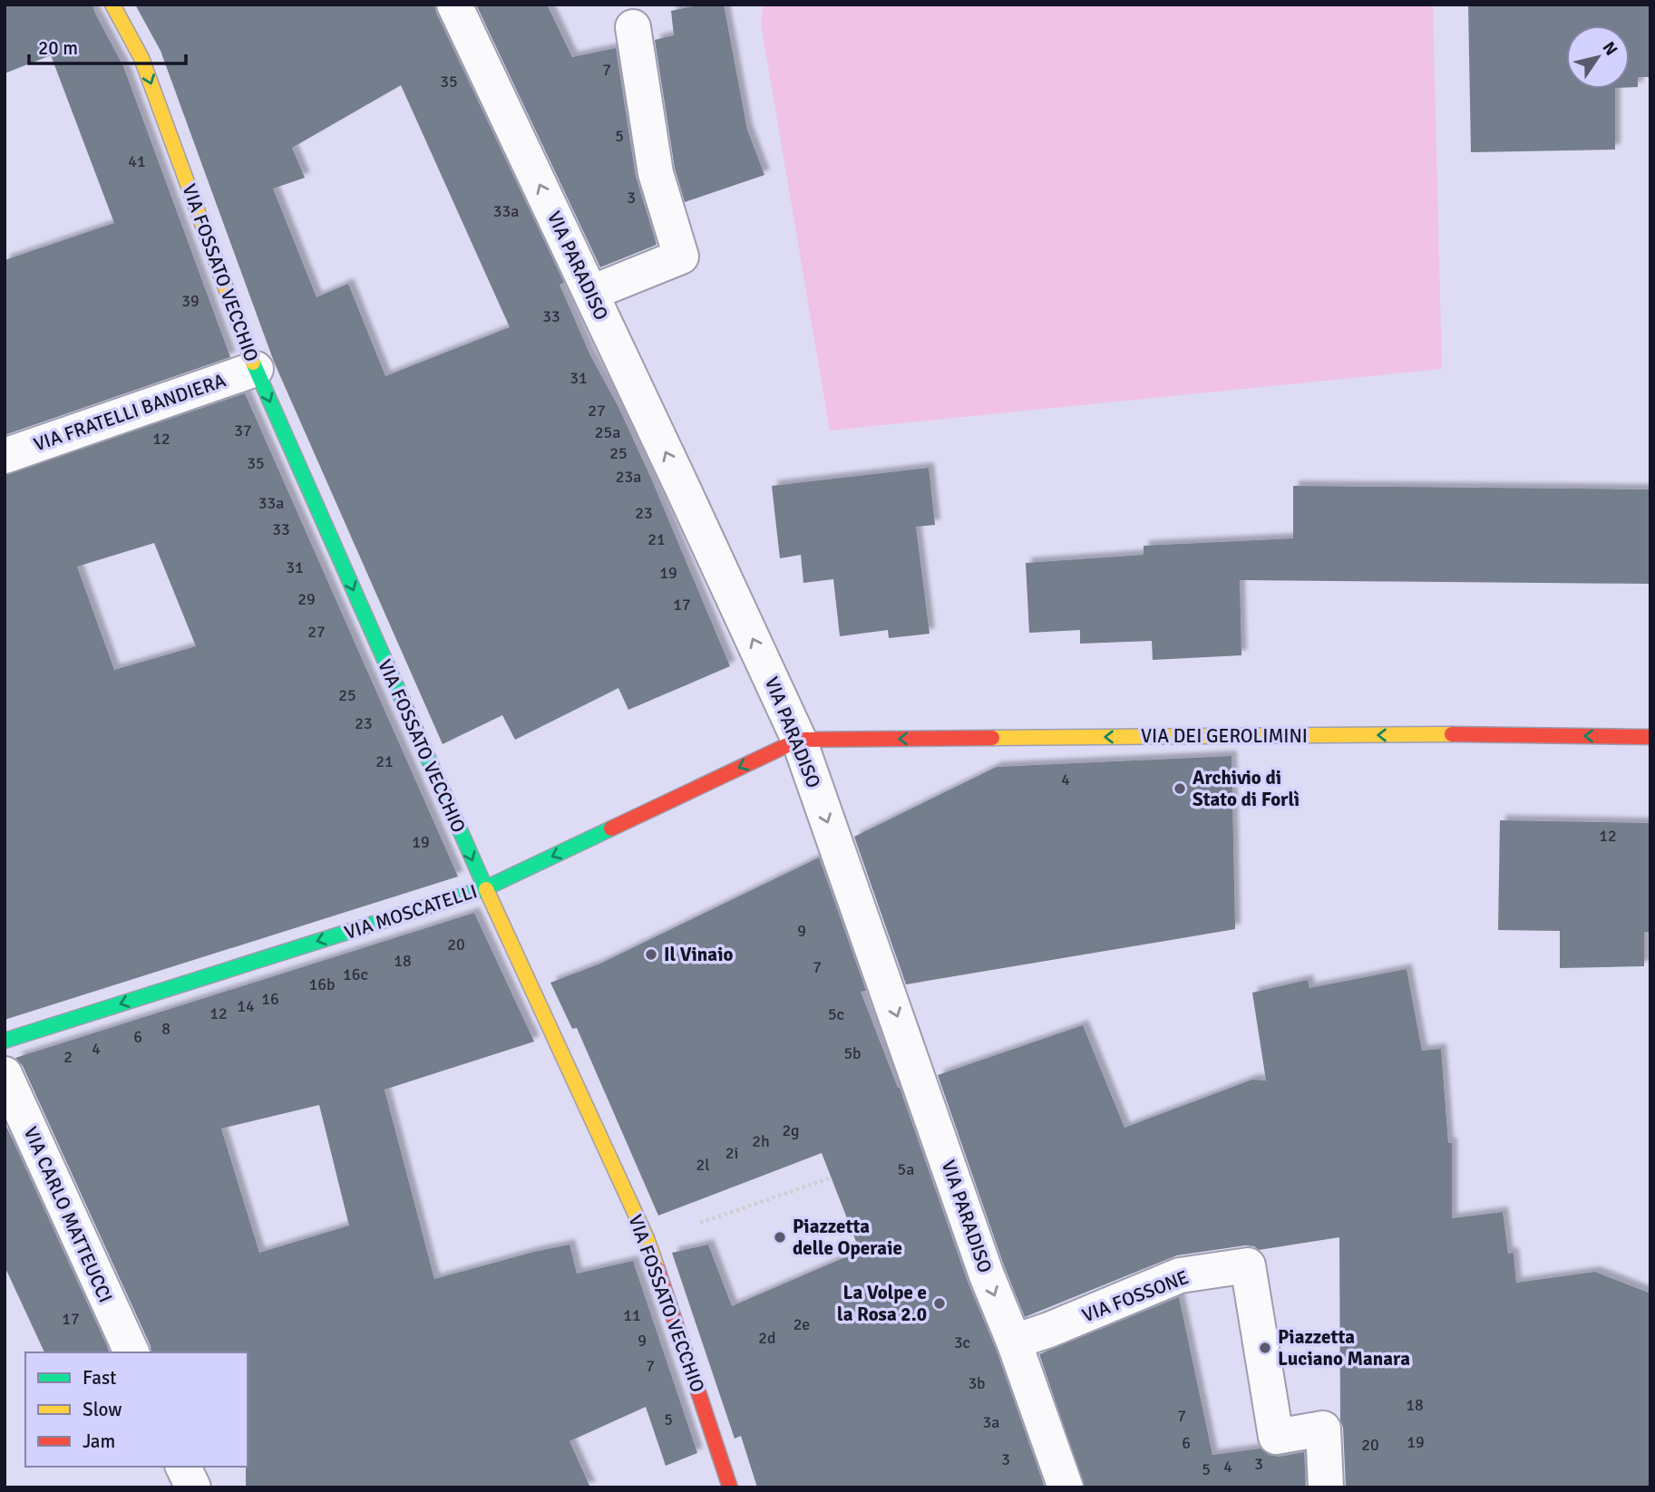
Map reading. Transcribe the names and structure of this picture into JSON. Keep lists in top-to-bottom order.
{
  "streets": {
    "street": [
      "VIA PARADISO",
      "VIA FOSSATO VECCHIO",
      "VIA FRATELLI BANDIERA",
      "VIA DEI GEROLIMINI",
      "VIA MOSCATELLI",
      "VIA CARLO MATTEUCCI",
      "VIA FOSSONE"
    ]
  },
  "crossings": [
    ["VIA PARADISO", "VIA DEI GEROLIMINI"],
    ["VIA PARADISO", "VIA MOSCATELLI"],
    ["VIA PARADISO", "VIA FOSSONE"],
    ["VIA FOSSATO VECCHIO", "VIA FRATELLI BANDIERA"],
    ["VIA FOSSATO VECCHIO", "VIA MOSCATELLI"],
    ["VIA DEI GEROLIMINI", "VIA MOSCATELLI"]
  ],
  "one_way": ["VIA FOSSATO VECCHIO", "VIA DEI GEROLIMINI", "VIA MOSCATELLI"],
  "places": [
    "Archivio di Stato di Forlì",
    "Il Vinaio",
    "Piazzetta delle Operaie",
    "La Volpe e la Rosa 2.0",
    "Piazzetta Luciano Manara"
  ],
  "house_numbers": [
    "7",
    "35",
    "5",
    "41",
    "3",
    "33a",
    "39",
    "33",
    "31",
    "27",
    "37",
    "25a",
    "12",
    "25",
    "35",
    "23a",
    "33a",
    "23",
    "33",
    "21",
    "31",
    "19",
    "29",
    "17",
    "27",
    "25",
    "23",
    "21",
    "4",
    "12",
    "19",
    "9",
    "20",
    "18",
    "7",
    "16c",
    "16b",
    "16",
    "14",
    "12",
    "5c",
    "8",
    "6",
    "4",
    "5b",
    "2",
    "2g",
    "2h",
    "2i",
    "2l",
    "5a",
    "11",
    "17",
    "2e",
    "2d",
    "9",
    "3c",
    "7",
    "3b",
    "18",
    "7",
    "5",
    "3a",
    "19",
    "6",
    "20",
    "3",
    "3",
    "4",
    "5"
  ],
  "legend": ["Fast", "Slow", "Jam"],
  "scale_bar": "20 m",
  "north": "top right"
}
